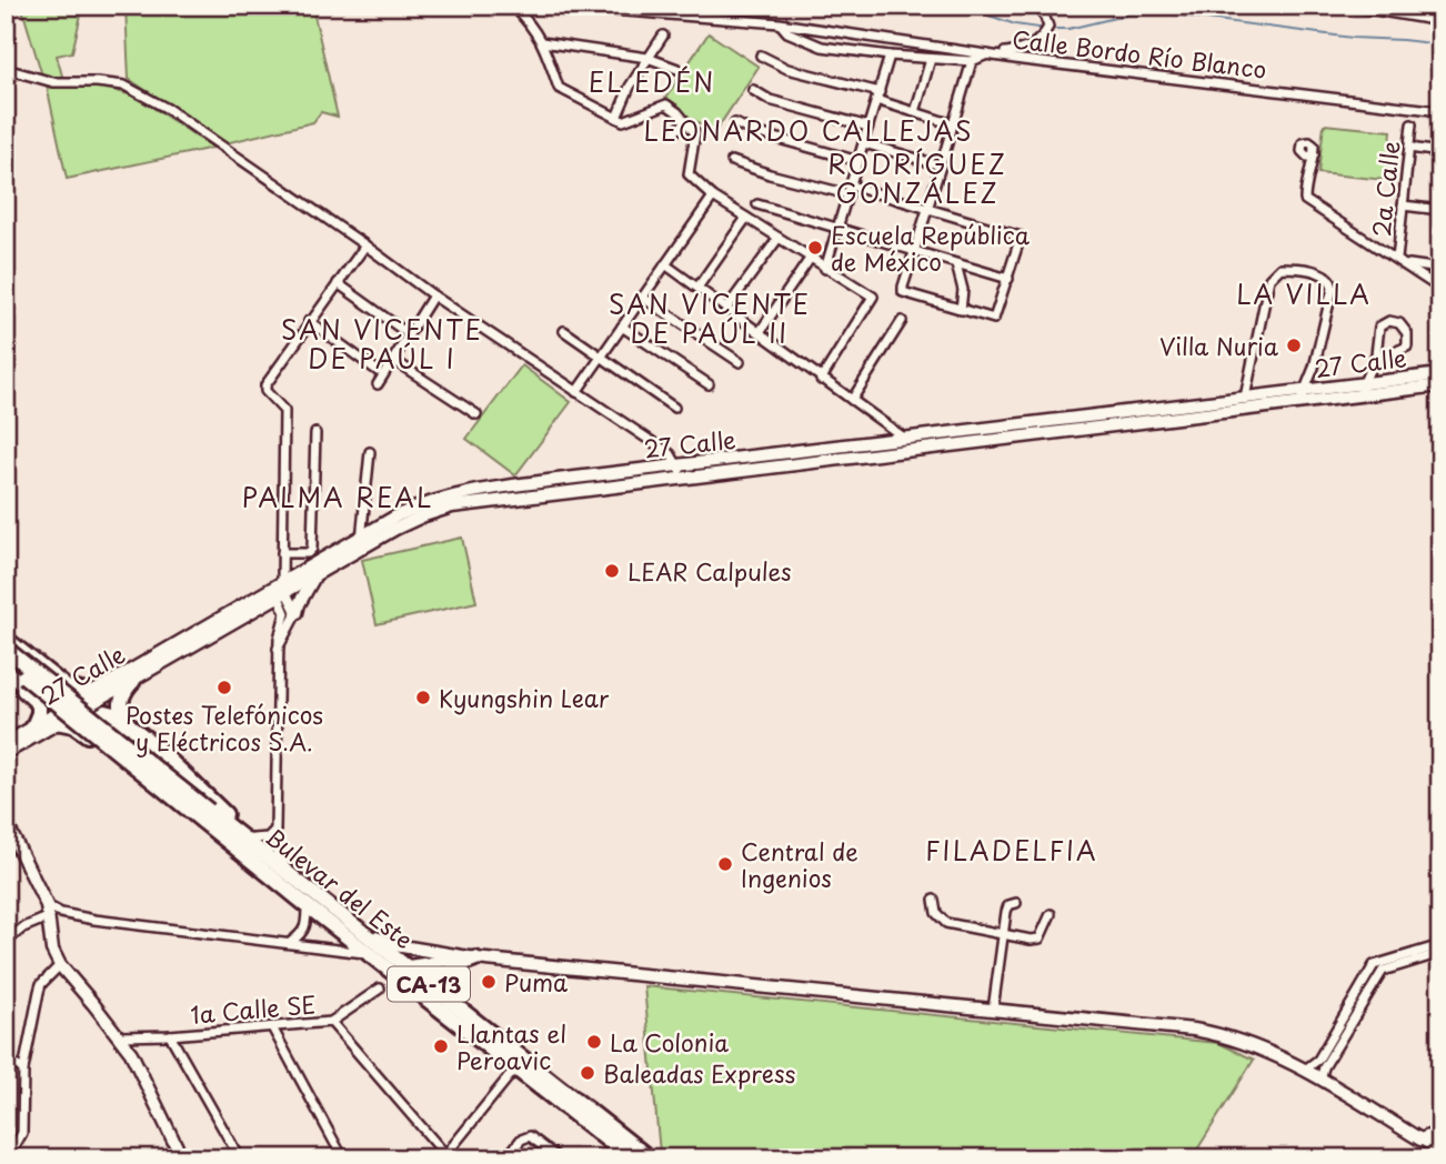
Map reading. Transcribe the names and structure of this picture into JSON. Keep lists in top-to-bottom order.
{
  "streets": {
    "highway": ["Bulevar del Este", "CA-13"],
    "street": [
      "Calle Bordo Río Blanco",
      "2a Calle",
      "27 Calle",
      "1a Calle SE"
    ]
  },
  "districts": [
    "EL EDÉN",
    "LEONARDO CALLEJAS",
    "RODRÍGUEZ GONZÁLEZ",
    "LA VILLA",
    "SAN VICENTE DE PAÚL II",
    "SAN VICENTE DE PAÚL I",
    "PALMA REAL",
    "FILADELFIA"
  ],
  "places": [
    "Escuela República de México",
    "Villa Nuria",
    "LEAR Calpules",
    "Postes Telefónicos y Eléctricos S.A.",
    "Kyungshin Lear",
    "Central de Ingenios",
    "Puma",
    "La Colonia",
    "Llantas el Peroavic",
    "Baleadas Express"
  ]
}
